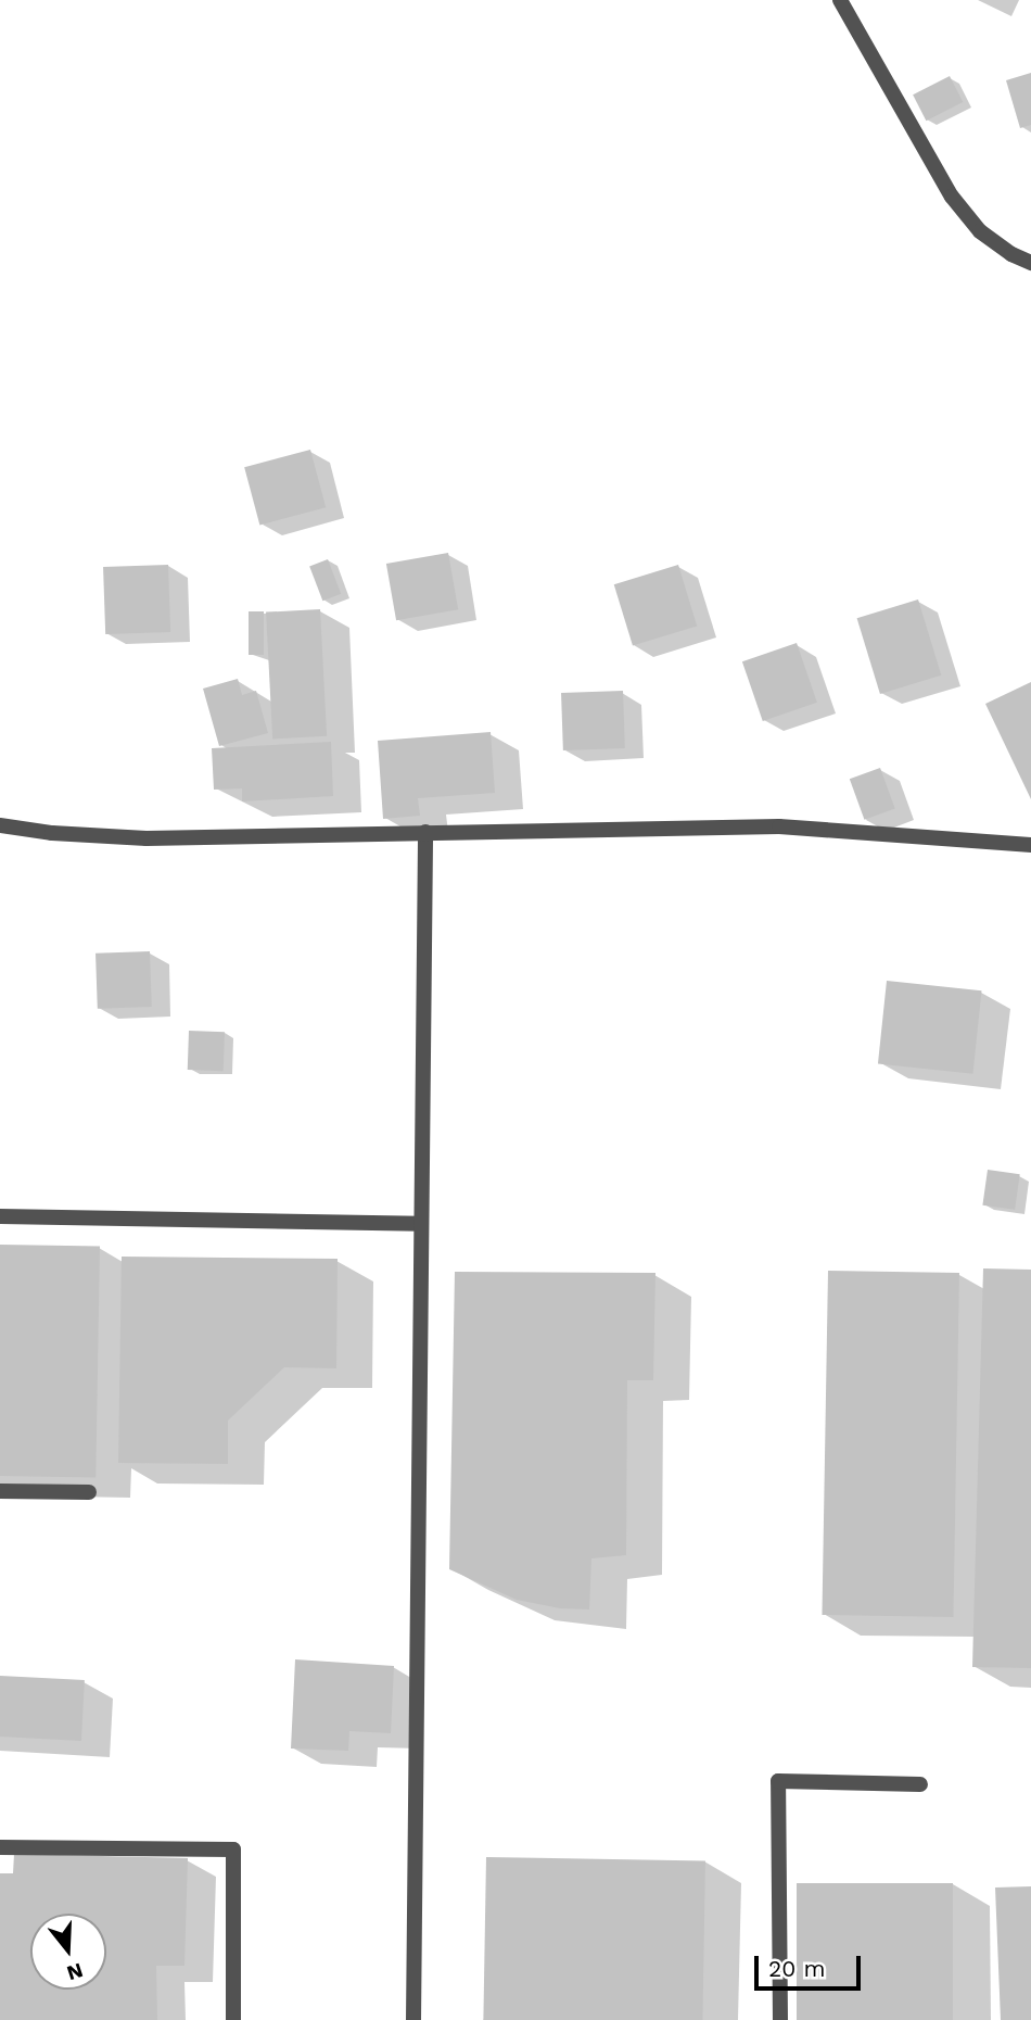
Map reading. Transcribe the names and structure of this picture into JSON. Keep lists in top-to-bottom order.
{
  "scale_bar": "20 m",
  "north": "bottom"
}
